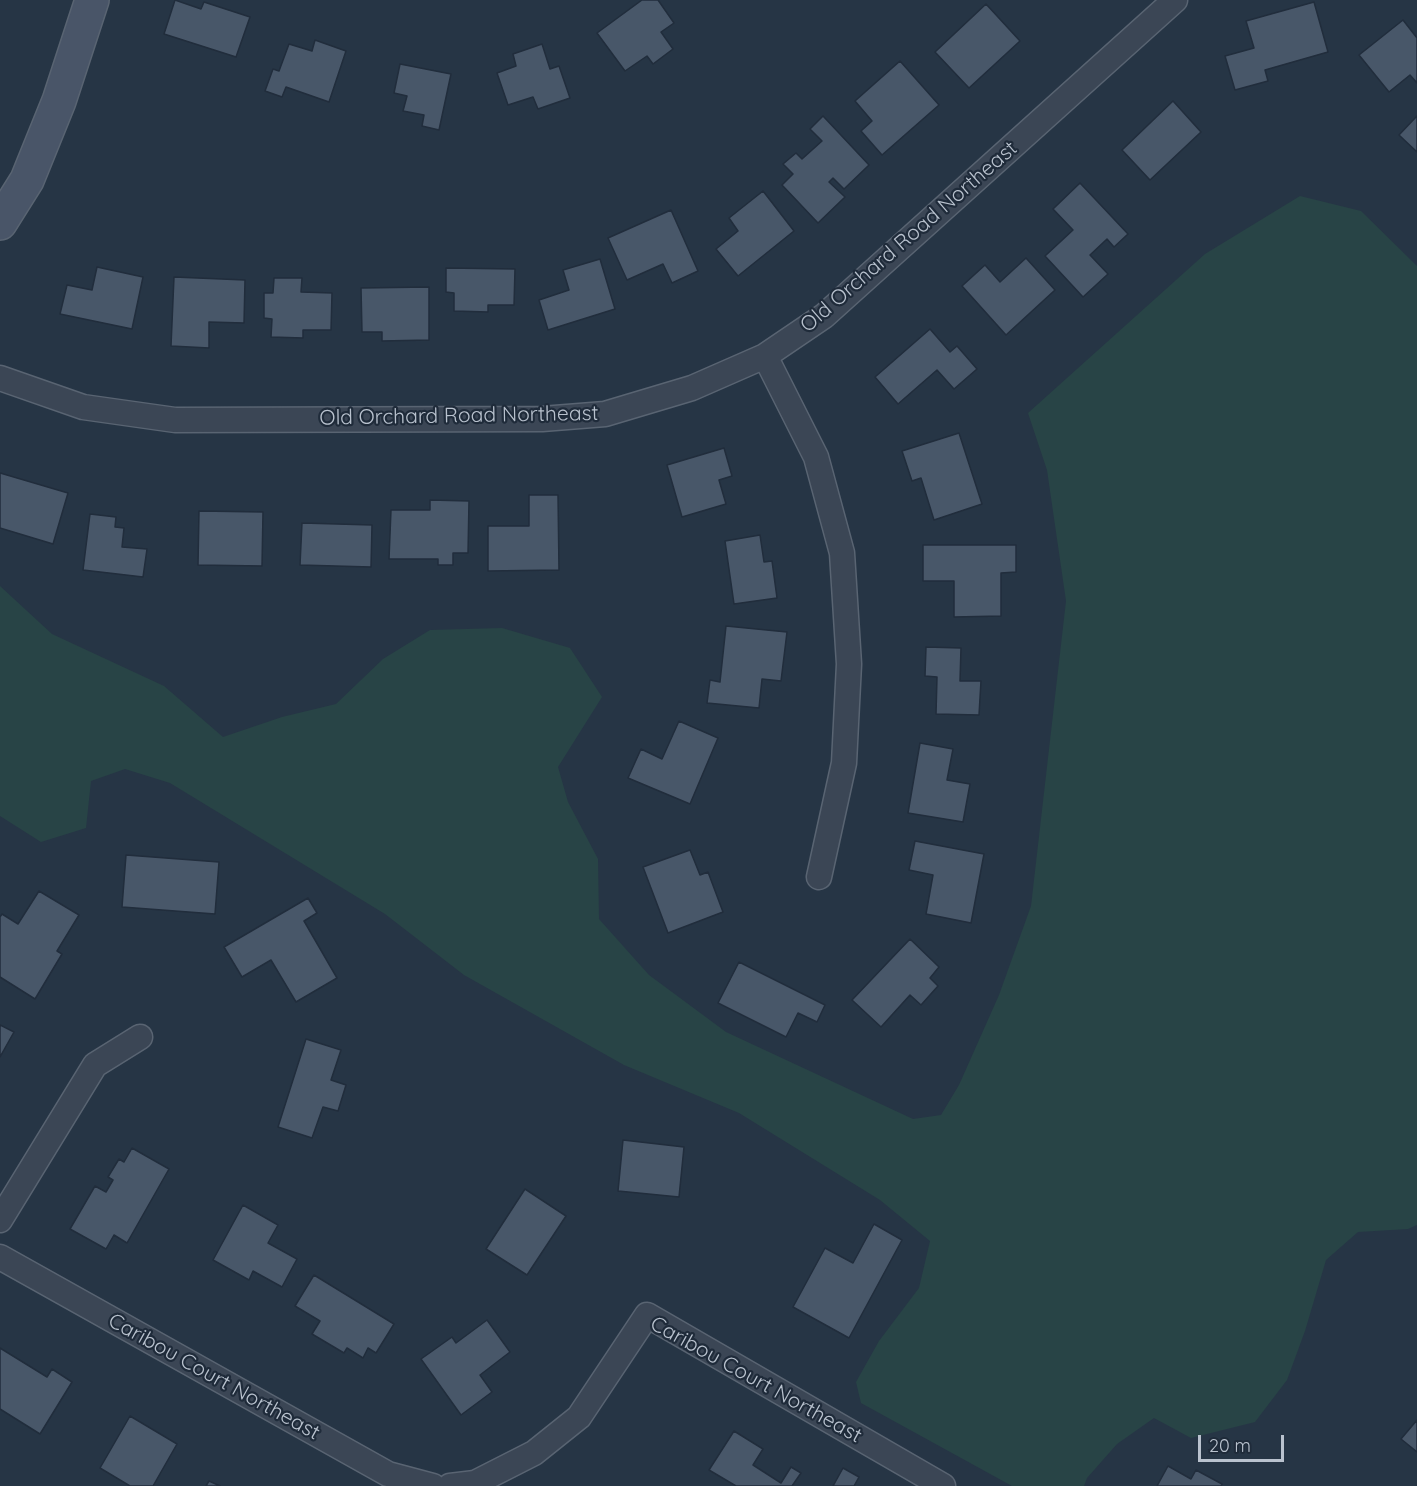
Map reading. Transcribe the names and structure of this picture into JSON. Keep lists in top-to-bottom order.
{
  "streets": {
    "street": ["Old Orchard Road Northeast", "Caribou Court Northeast"]
  },
  "scale_bar": "20 m"
}
